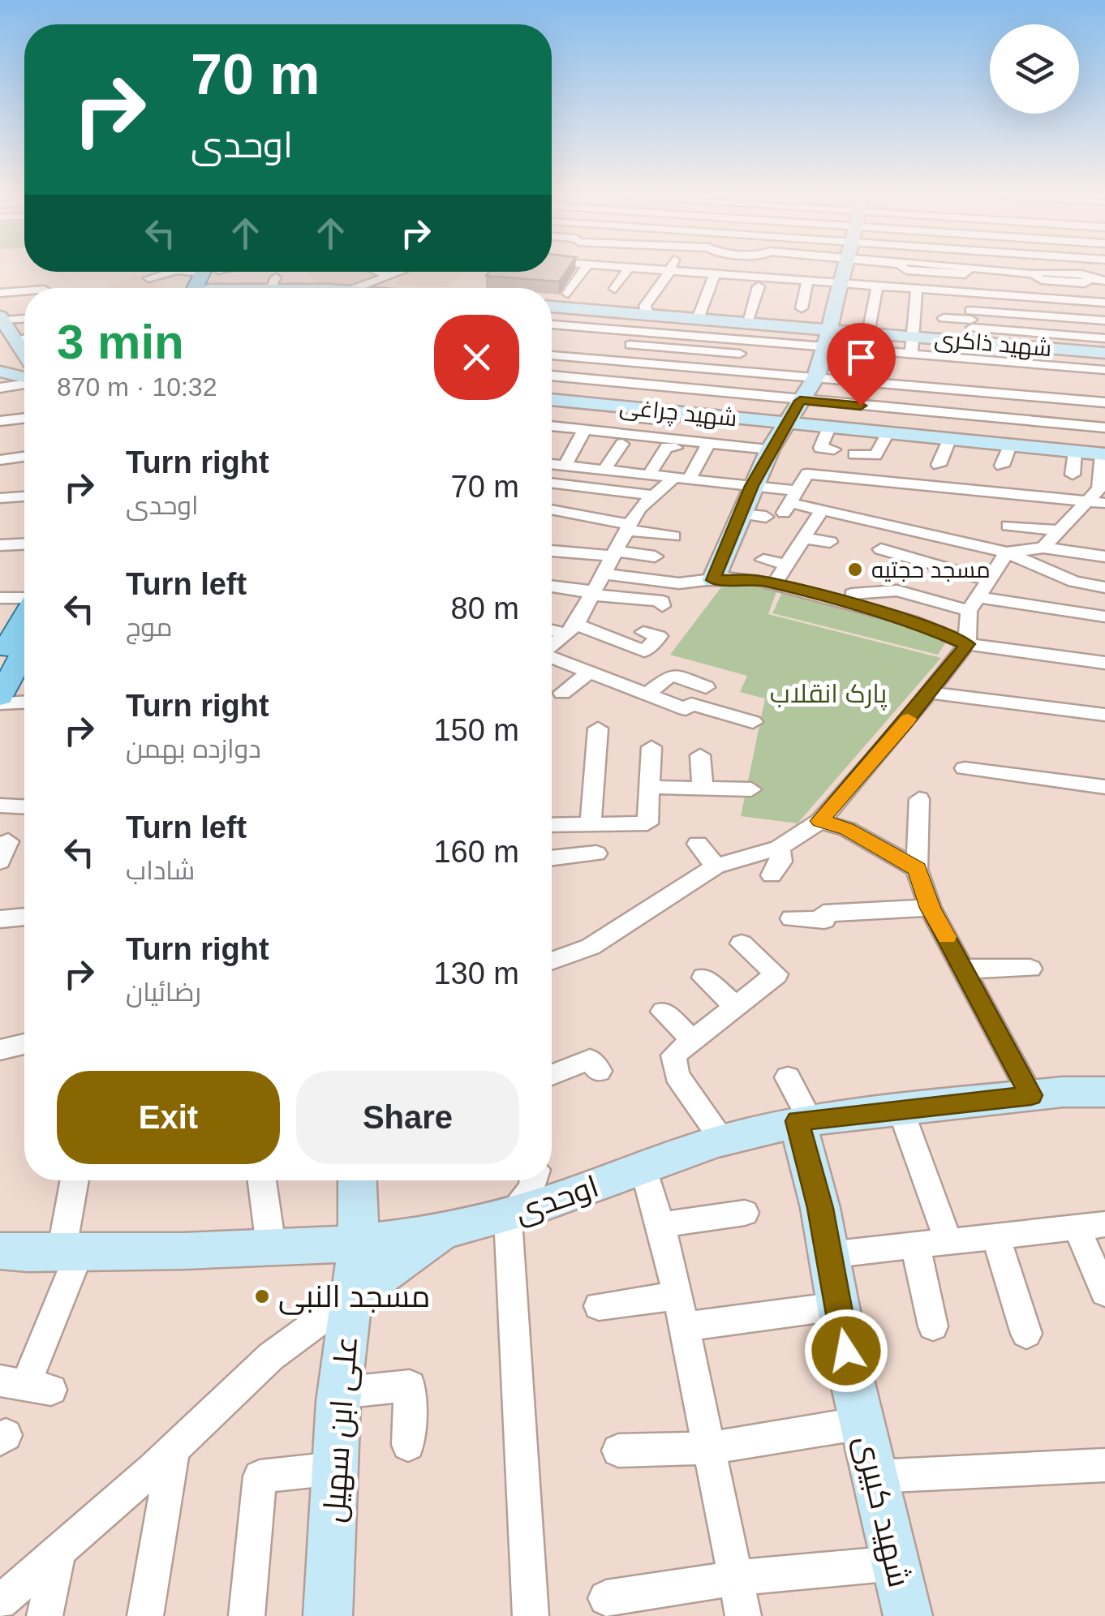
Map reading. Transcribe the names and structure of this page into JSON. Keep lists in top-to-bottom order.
{
  "streets": {
    "street": [
      "شهید ذاکری",
      "شهید چراغی",
      "اوحدی",
      "علی ابن سهیل",
      "شهید کبیری"
    ]
  },
  "crossings": [
    ["اوحدی", "علی ابن سهیل"],
    ["اوحدی", "شهید کبیری"]
  ],
  "parks": ["پارک انقلاب"],
  "places": ["مسجد حجتیه", "مسجد النبی"],
  "page": {
    "turn": ["70 m", "اوحدی"],
    "heading": ["3 min", "870 m · 10:32"],
    "list": [
      {
        "name": "Turn right",
        "note": "اوحدی",
        "value": "70 m"
      },
      {
        "name": "Turn left",
        "note": "موج",
        "value": "80 m"
      },
      {
        "name": "Turn right",
        "note": "دوازده بهمن",
        "value": "150 m"
      },
      {
        "name": "Turn left",
        "note": "شاداب",
        "value": "160 m"
      },
      {
        "name": "Turn right",
        "note": "رضائیان",
        "value": "130 m"
      }
    ],
    "buttons": ["Exit", "Share"]
  }
}
